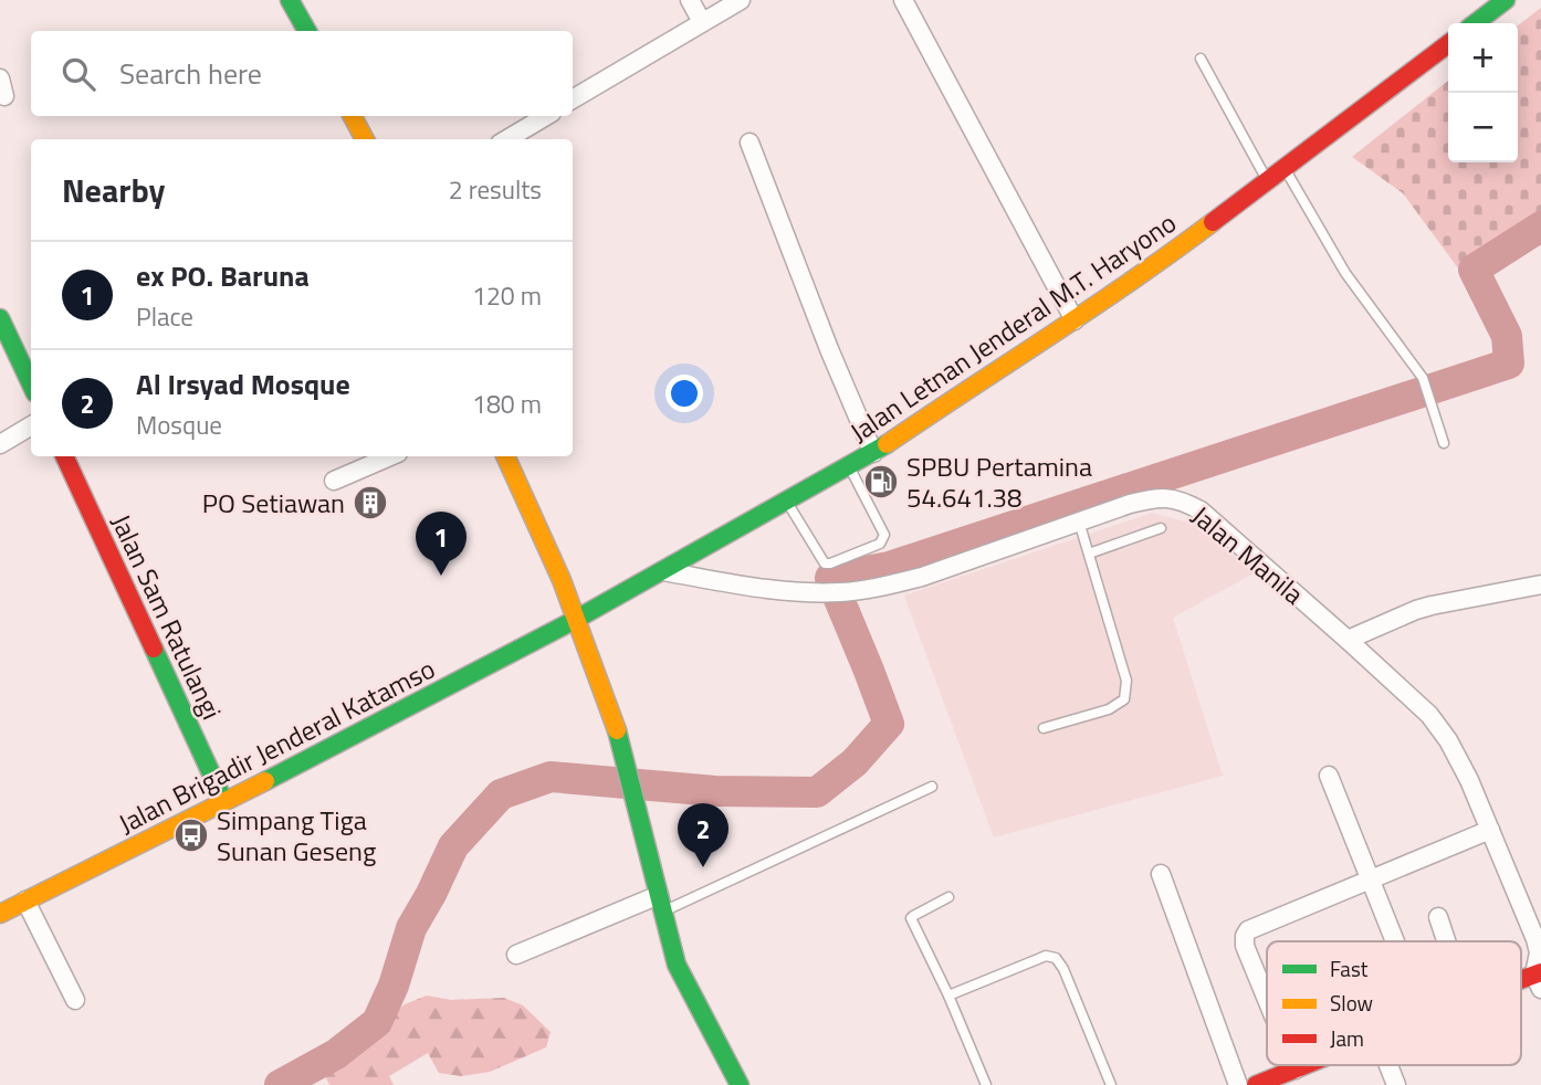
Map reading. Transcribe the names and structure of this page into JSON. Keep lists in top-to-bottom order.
{
  "streets": {
    "main road": ["Jalan Letnan Jenderal M.T. Haryono", "Jalan Sam Ratulangi", "Jalan Brigadir Jenderal Katamso"],
    "street": ["Jalan Manila"]
  },
  "crossings": [
    ["Jalan Letnan Jenderal M.T. Haryono", "Jalan Manila"],
    ["Jalan Letnan Jenderal M.T. Haryono", "Jalan Brigadir Jenderal Katamso"],
    ["Jalan Sam Ratulangi", "Jalan Brigadir Jenderal Katamso"]
  ],
  "places": {
    "fuel station": ["SPBU Pertamina 54.641.38"],
    "building": ["PO Setiawan"],
    "bus stop": ["Simpang Tiga Sunan Geseng"]
  },
  "legend": ["Fast", "Slow", "Jam"],
  "page": {
    "map_buttons": ["+", "−"],
    "search": "Search here",
    "heading": ["Nearby", "2 results"],
    "list": [
      {
        "mark": "1",
        "name": "ex PO. Baruna",
        "note": "Place",
        "value": "120 m"
      },
      {
        "mark": "2",
        "name": "Al Irsyad Mosque",
        "note": "Mosque",
        "value": "180 m"
      }
    ],
    "pins": ["1", "2"]
  }
}
